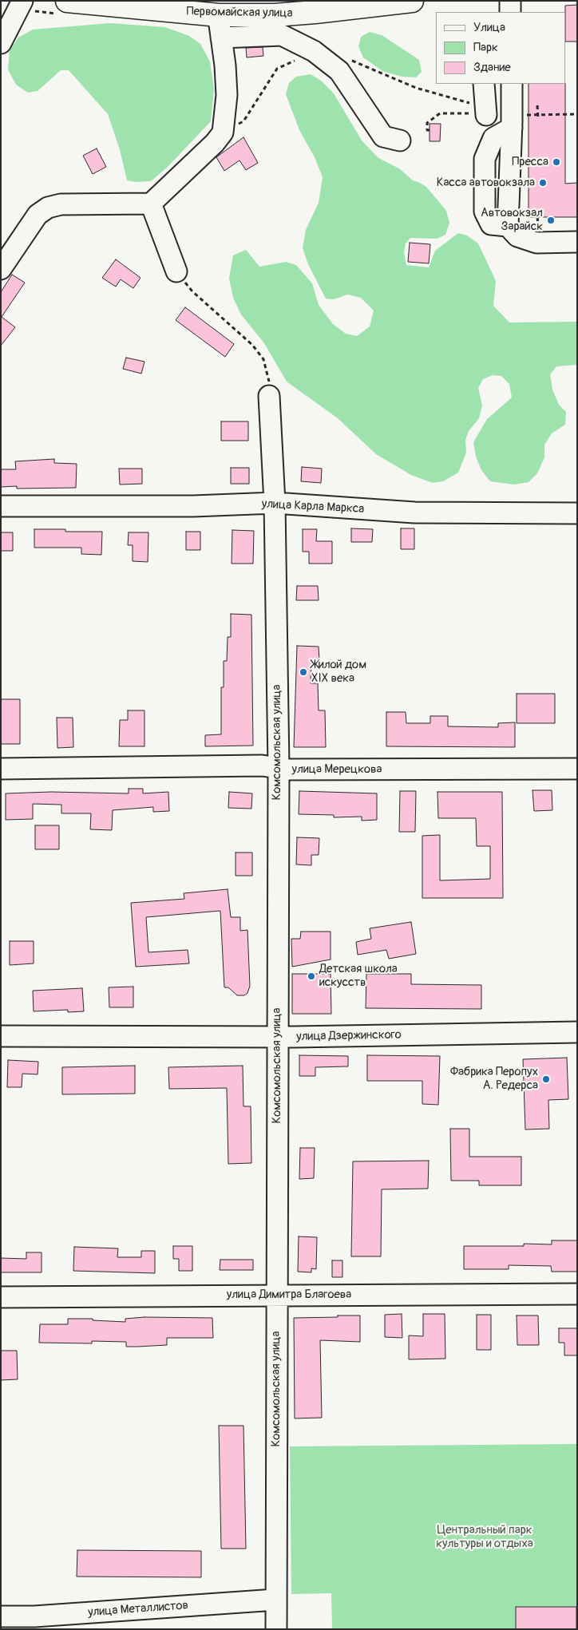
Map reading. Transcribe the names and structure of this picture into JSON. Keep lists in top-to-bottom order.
{
  "streets": {
    "main road": ["Первомайская улица"],
    "street": [
      "улица Карла Маркса",
      "Комсомольская улица",
      "улица Мерецкова",
      "улица Дзержинского",
      "улица Димитра Благоева",
      "улица Металлистов"
    ]
  },
  "crossings": [
    ["улица Карла Маркса", "Комсомольская улица"],
    ["Комсомольская улица", "улица Мерецкова"],
    ["Комсомольская улица", "улица Дзержинского"],
    ["Комсомольская улица", "улица Димитра Благоева"],
    ["Комсомольская улица", "улица Металлистов"]
  ],
  "parks": ["Центральный парк культуры и отдыха"],
  "places": [
    "Пресса",
    "Касса автовокзала",
    "Автовокзал Зарайск",
    "Жилой дом XIX века",
    "Детская школа искусств",
    "Фабрика Перопух А. Редерса"
  ],
  "legend": ["Улица", "Парк", "Здание"]
}
